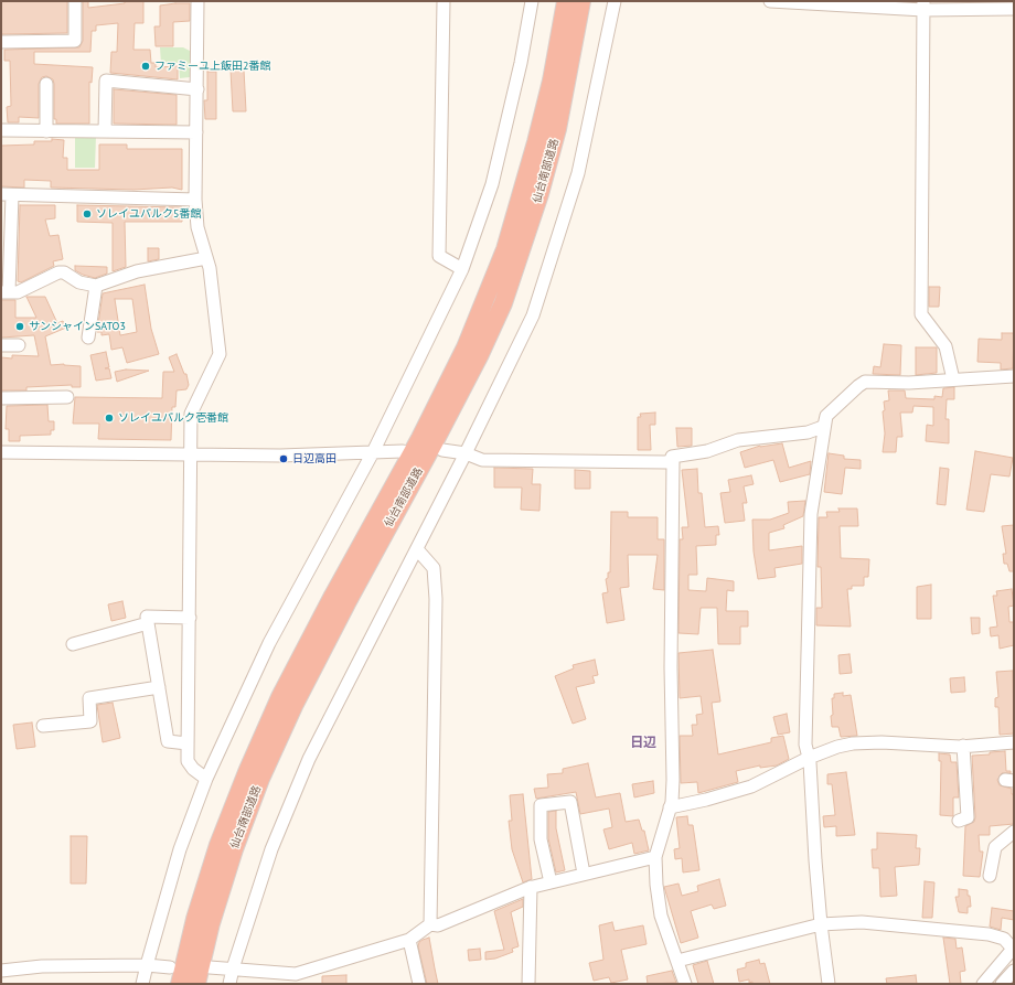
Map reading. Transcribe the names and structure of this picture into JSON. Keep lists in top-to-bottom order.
{
  "streets": {
    "highway": ["仙台南部道路"]
  },
  "districts": ["日辺"],
  "places": [
    "ファミーユ上飯田2番館",
    "ソレイユパルク5番館",
    "サンシャインSATO3",
    "ソレイユパルク壱番館",
    "日辺高田"
  ]
}
